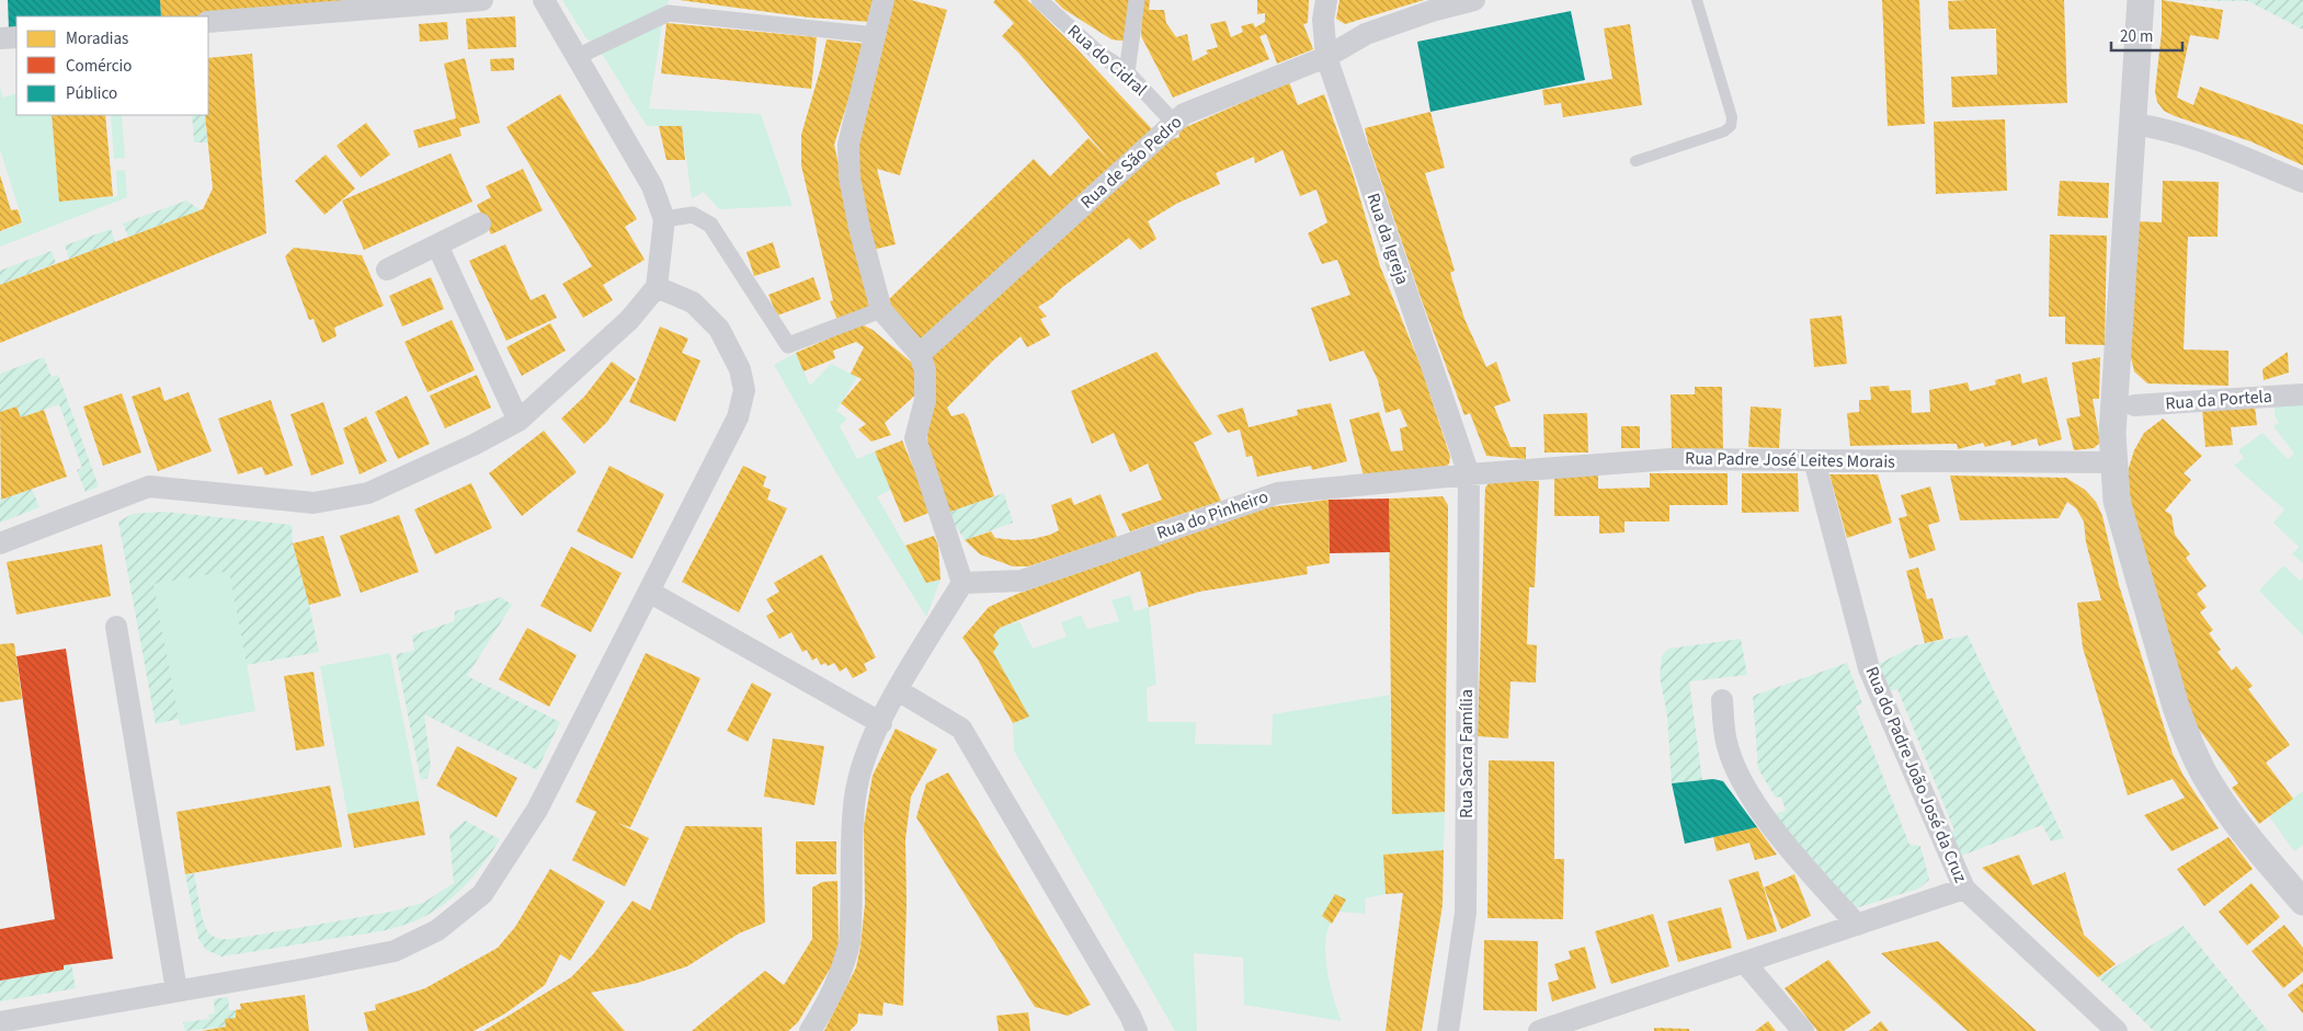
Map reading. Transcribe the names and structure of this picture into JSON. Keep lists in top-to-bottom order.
{
  "streets": {
    "street": [
      "Rua do Cidral",
      "Rua de São Pedro",
      "Rua da Igreja",
      "Rua da Portela",
      "Rua Padre José Leites Morais",
      "Rua do Pinheiro",
      "Rua Sacra Família",
      "Rua do Padre João José da Cruz"
    ]
  },
  "crossings": [
    ["Rua do Cidral", "Rua de São Pedro"],
    ["Rua de São Pedro", "Rua da Igreja"],
    ["Rua da Igreja", "Rua Padre José Leites Morais"],
    ["Rua da Igreja", "Rua do Pinheiro"],
    ["Rua da Igreja", "Rua Sacra Família"],
    ["Rua Padre José Leites Morais", "Rua do Pinheiro"],
    ["Rua Padre José Leites Morais", "Rua Sacra Família"],
    ["Rua Padre José Leites Morais", "Rua do Padre João José da Cruz"],
    ["Rua do Pinheiro", "Rua Sacra Família"]
  ],
  "legend": ["Moradias", "Comércio", "Público"],
  "scale_bar": "20 m"
}
